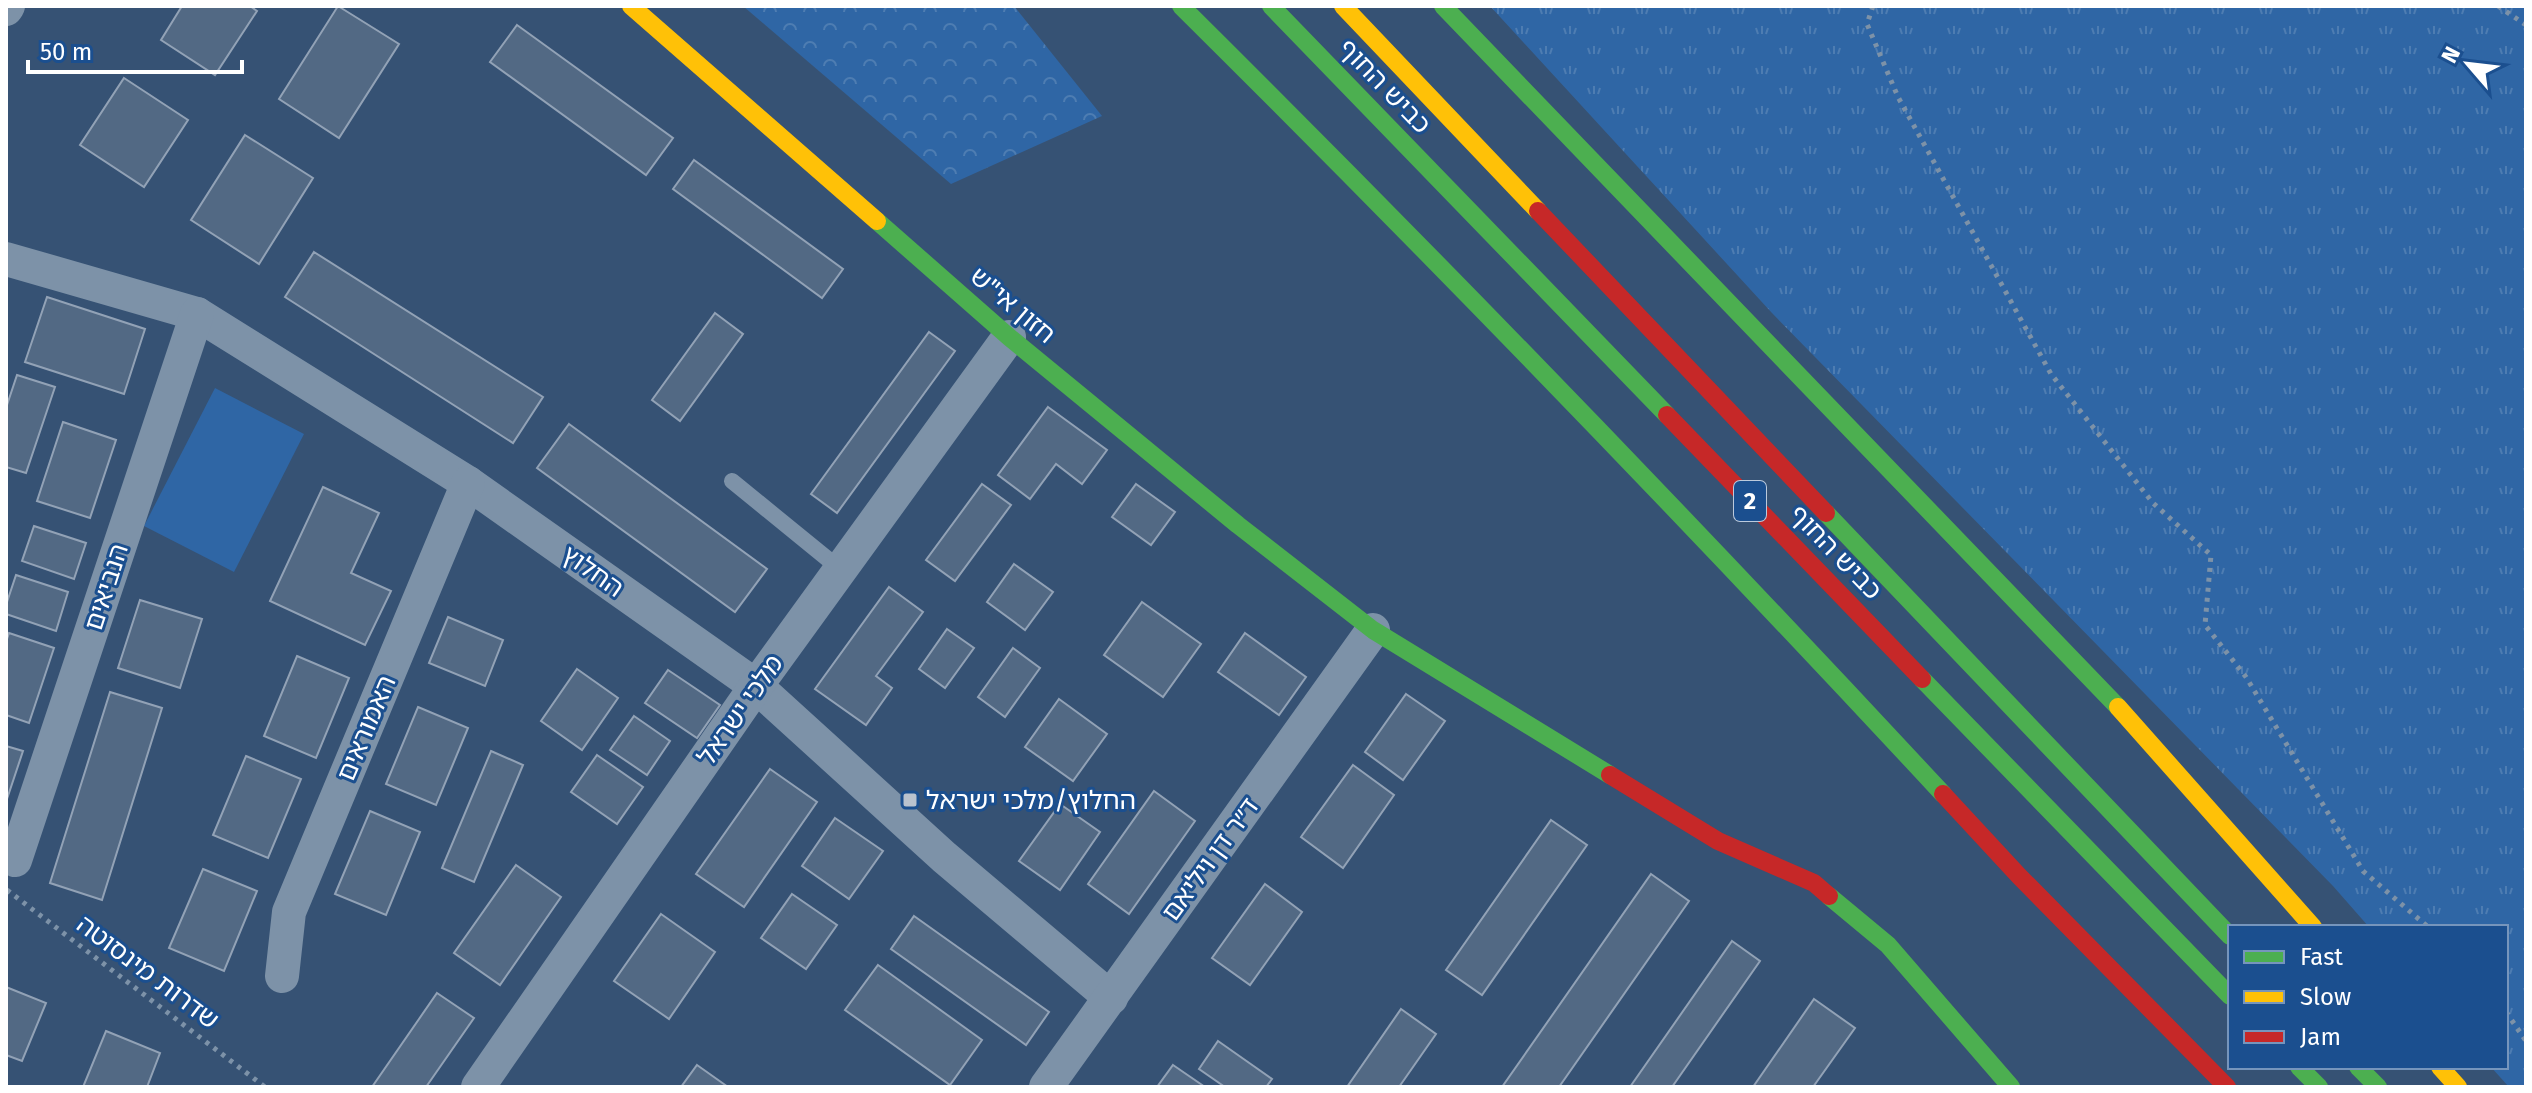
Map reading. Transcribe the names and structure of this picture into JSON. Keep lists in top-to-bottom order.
{
  "streets": {
    "main road": ["כביש החוף", "חזון אי\"ש", "2"],
    "street": [
      "החלוץ",
      "הנביאים",
      "מלכי ישראל",
      "האמוראים",
      "ד״ר דן ויליאם"
    ],
    "path": ["שדרות מינסוטה"]
  },
  "crossings": [
    ["חזון אי\"ש", "מלכי ישראל"],
    ["חזון אי\"ש", "ד״ר דן ויליאם"],
    ["החלוץ", "הנביאים"],
    ["החלוץ", "מלכי ישראל"],
    ["החלוץ", "האמוראים"],
    ["החלוץ", "ד״ר דן ויליאם"],
    ["הנביאים", "שדרות מינסוטה"]
  ],
  "places": {
    "transit": ["החלוץ/מלכי ישראל"]
  },
  "legend": ["Fast", "Slow", "Jam"],
  "scale_bar": "50 m",
  "north": "top left"
}
